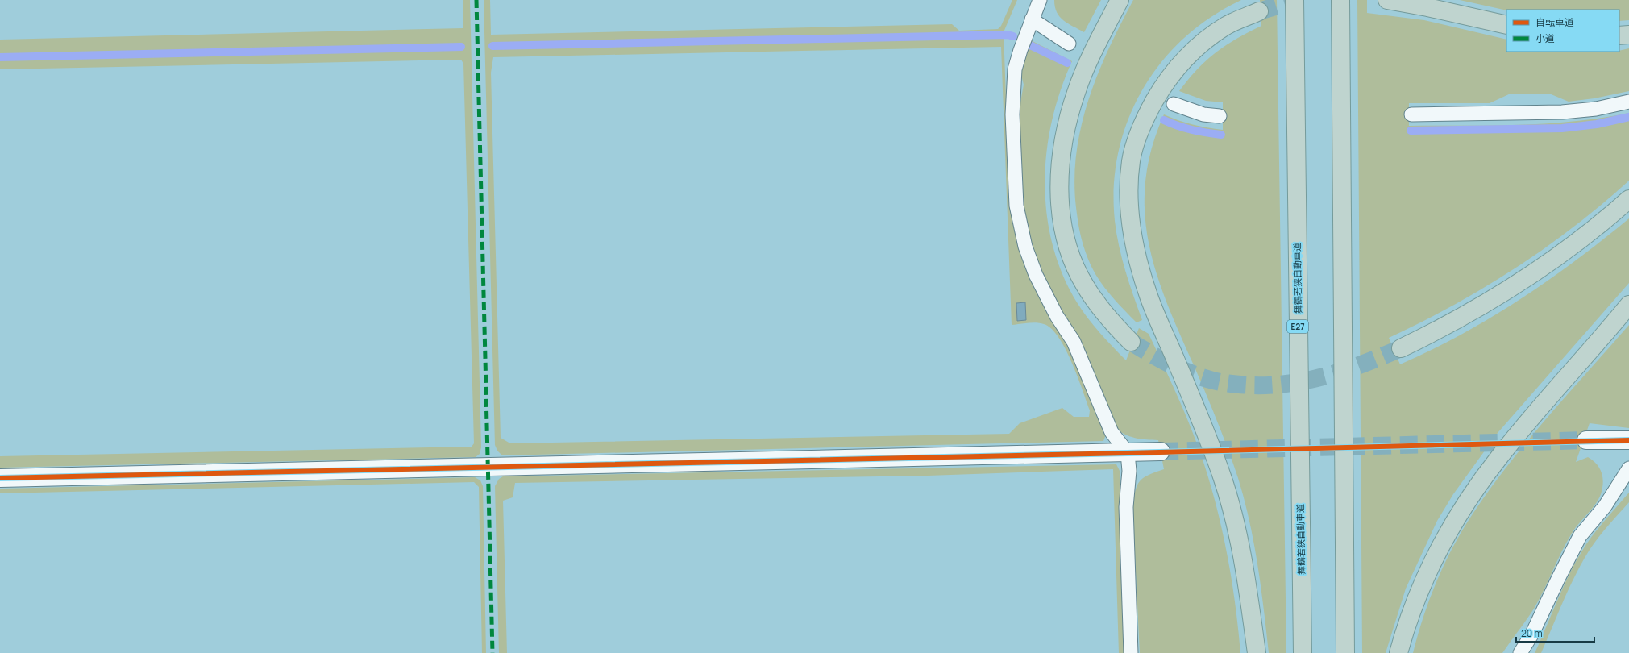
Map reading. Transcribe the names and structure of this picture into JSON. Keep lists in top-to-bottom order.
{
  "streets": {
    "highway": ["舞鶴若狭自動車道", "E27"]
  },
  "legend": ["自転車道", "小道"],
  "scale_bar": "20 m"
}
